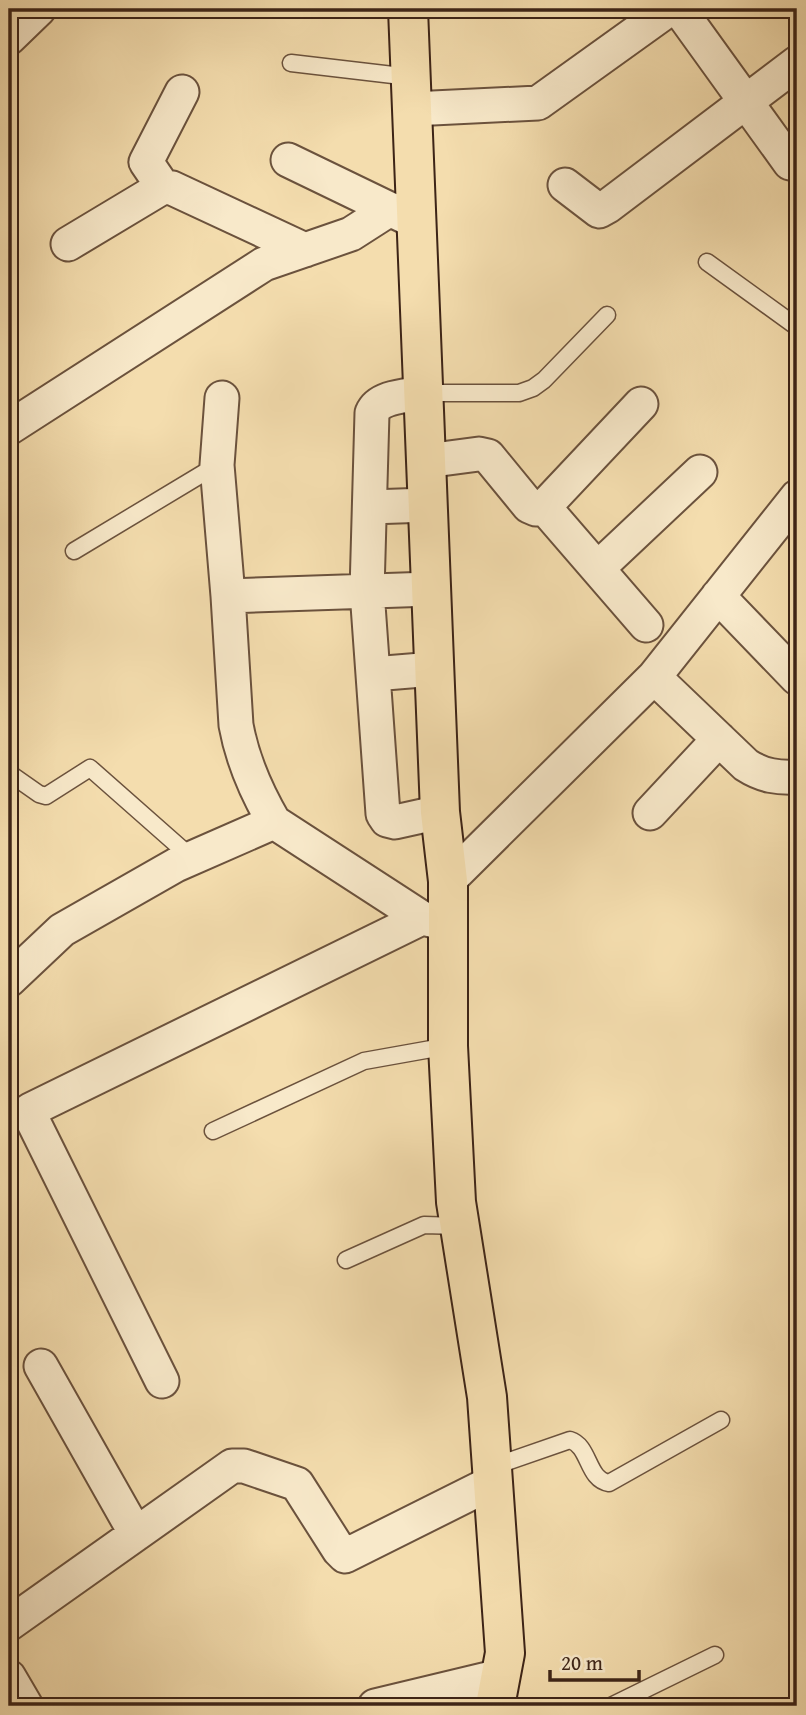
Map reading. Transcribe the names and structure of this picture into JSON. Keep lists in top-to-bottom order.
{
  "scale_bar": "20 m"
}
